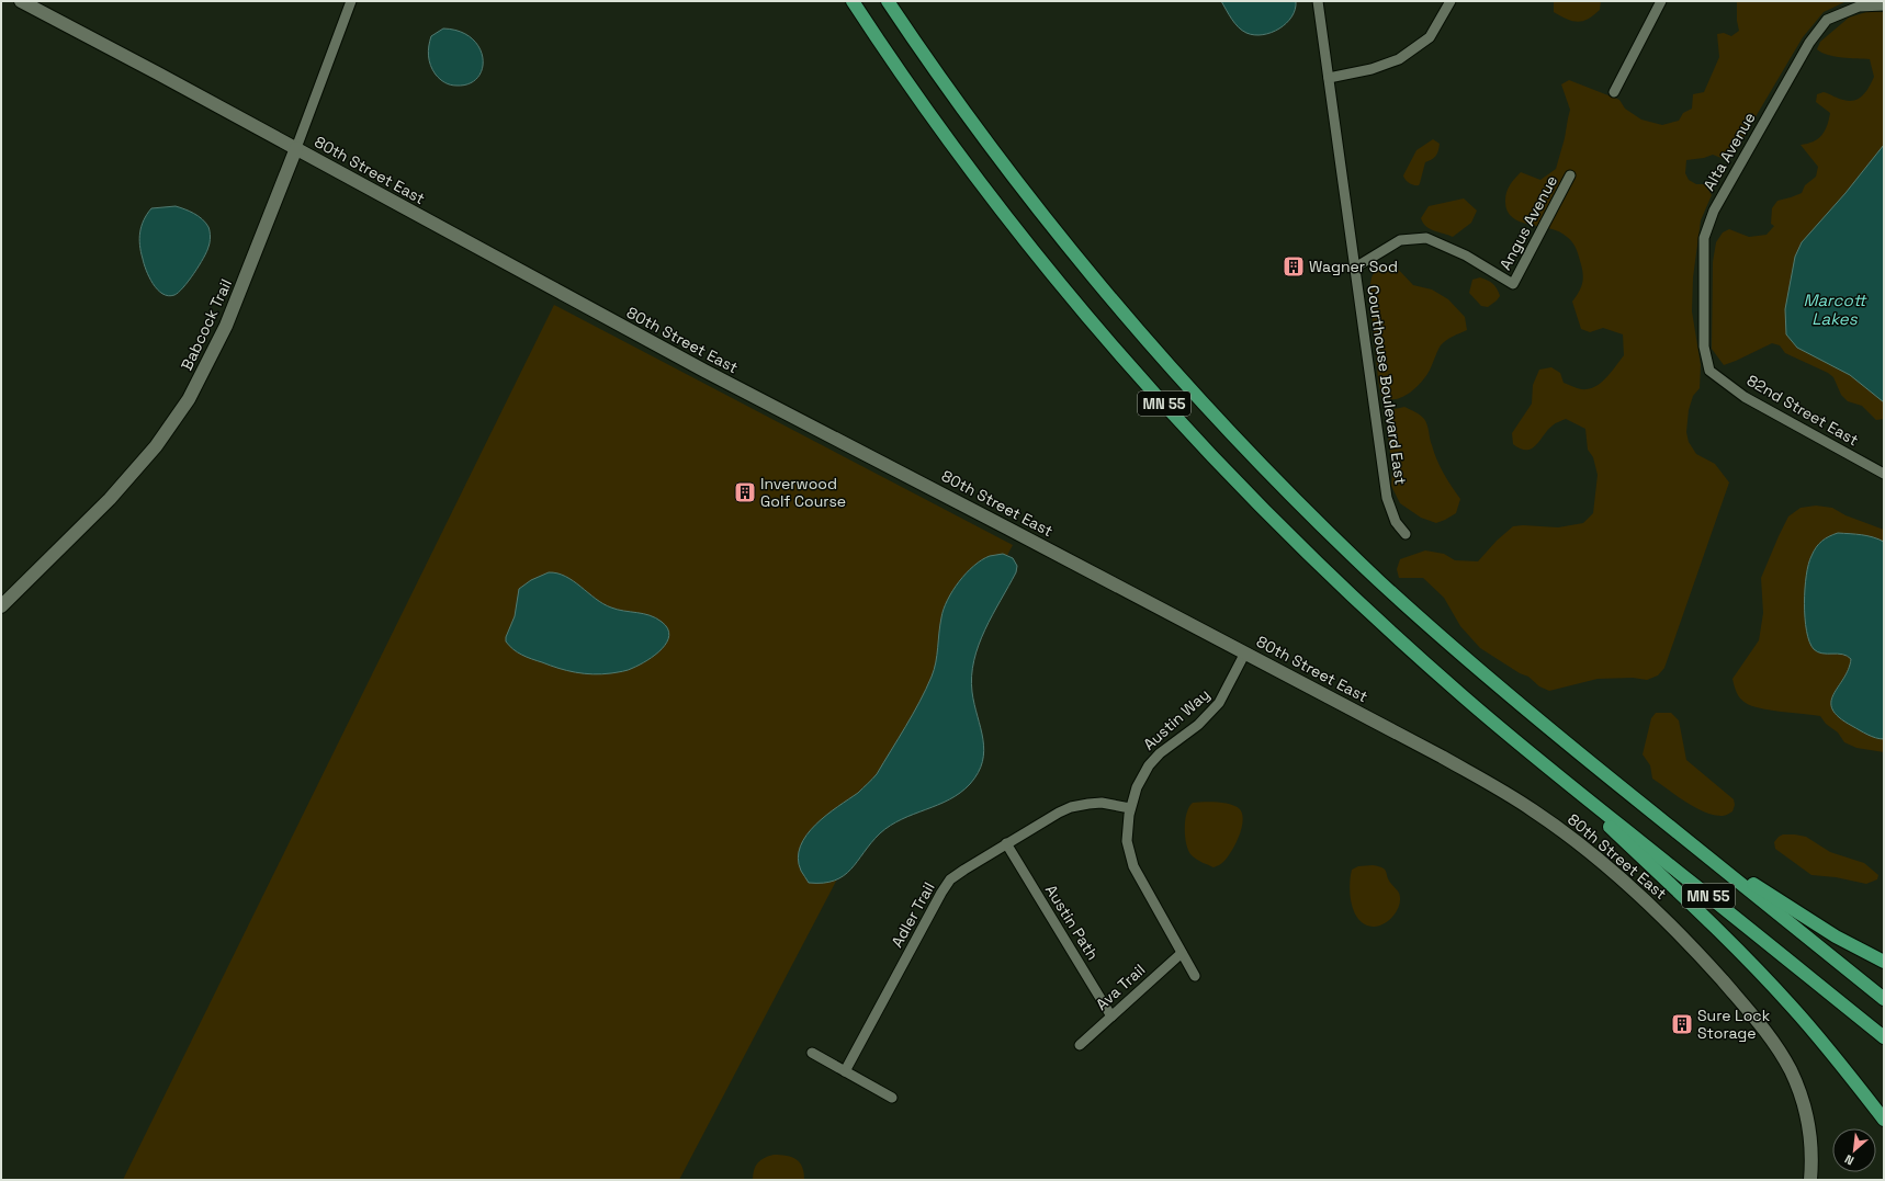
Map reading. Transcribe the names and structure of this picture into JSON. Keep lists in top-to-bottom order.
{
  "streets": {
    "highway": ["MN 55"],
    "street": [
      "Alta Avenue",
      "80th Street East",
      "Angus Avenue",
      "Babcock Trail",
      "Courthouse Boulevard East",
      "82nd Street East",
      "Austin Way",
      "Adler Trail",
      "Austin Path",
      "Ava Trail"
    ]
  },
  "crossings": [
    ["Alta Avenue", "82nd Street East"],
    ["80th Street East", "Babcock Trail"],
    ["80th Street East", "Austin Way"],
    ["Angus Avenue", "Courthouse Boulevard East"],
    ["Austin Way", "Adler Trail"],
    ["Austin Way", "Ava Trail"],
    ["Adler Trail", "Austin Path"],
    ["Austin Path", "Ava Trail"]
  ],
  "water": ["Marcott Lakes"],
  "places": {
    "building": ["Wagner Sod", "Inverwood Golf Course", "Sure Lock Storage"]
  },
  "north": "bottom left"
}
